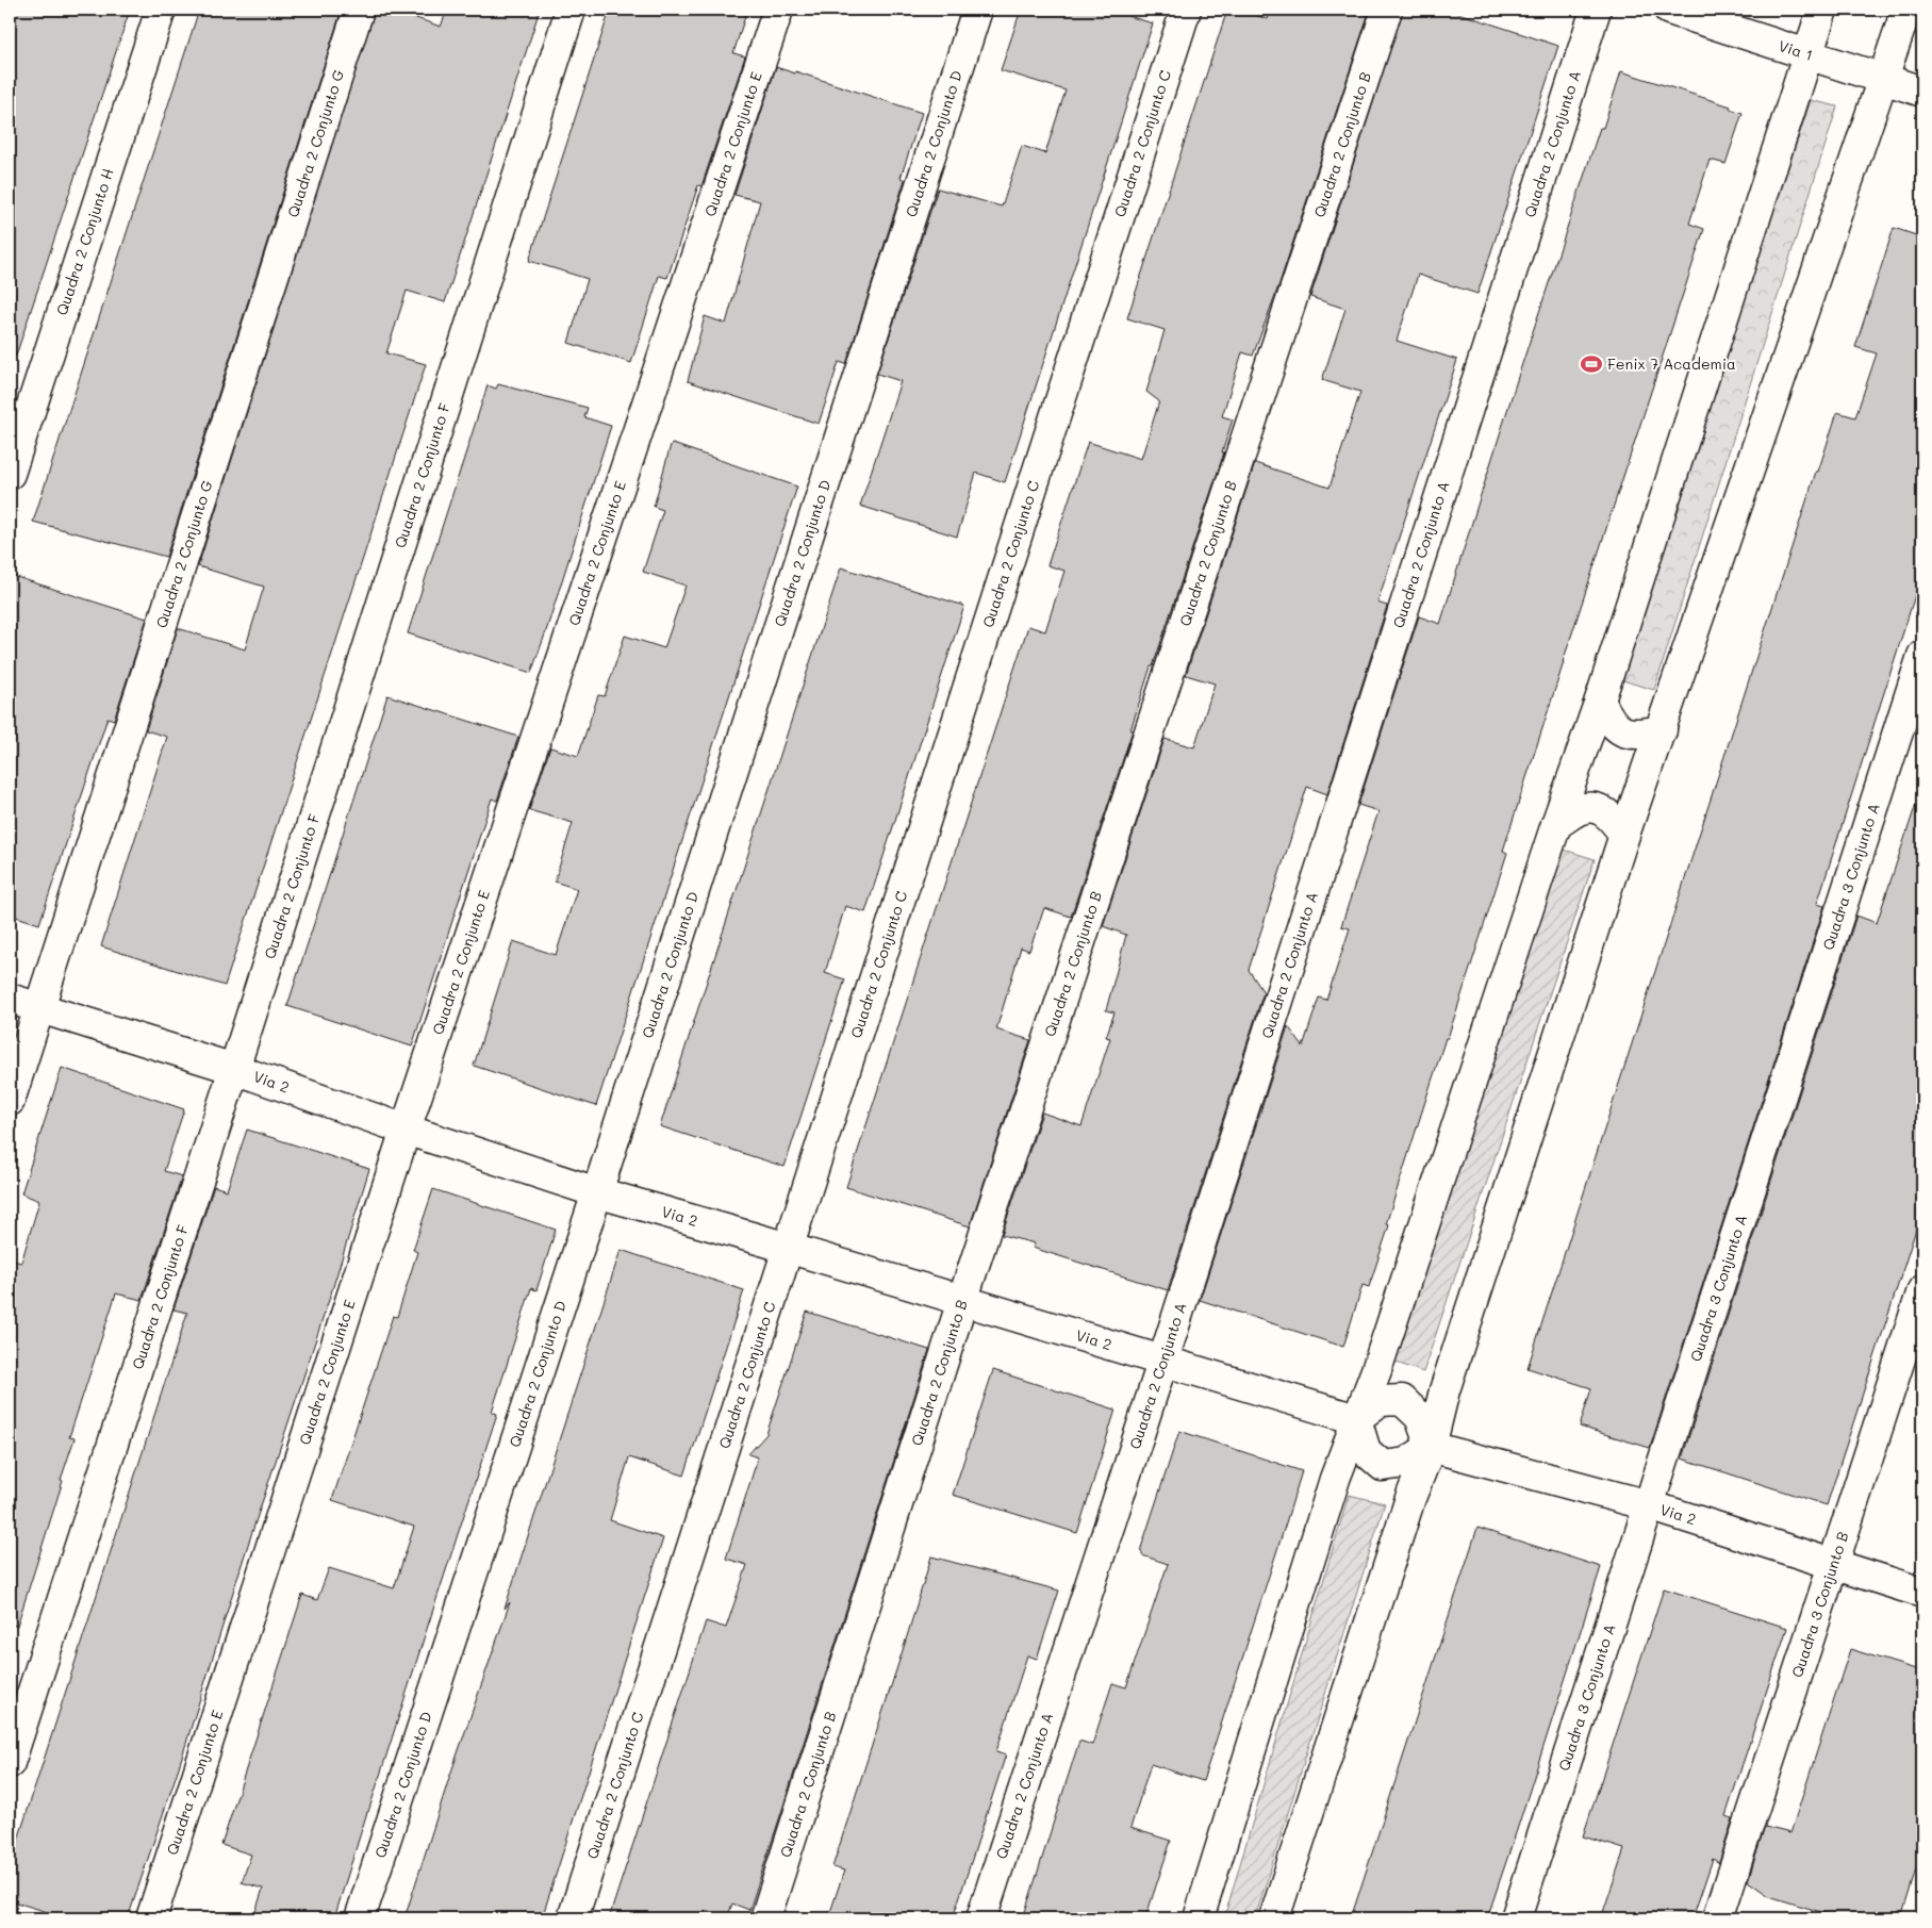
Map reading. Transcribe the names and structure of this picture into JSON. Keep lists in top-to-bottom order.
{
  "streets": {
    "street": [
      "Via 1",
      "Quadra 2 Conjunto C",
      "Quadra 2 Conjunto D",
      "Quadra 2 Conjunto B",
      "Quadra 2 Conjunto A",
      "Quadra 2 Conjunto G",
      "Quadra 2 Conjunto E",
      "Quadra 2 Conjunto H",
      "Quadra 2 Conjunto F",
      "Quadra 3 Conjunto A",
      "Via 2",
      "Quadra 3 Conjunto B"
    ]
  },
  "crossings": [
    ["Quadra 2 Conjunto C", "Via 2"],
    ["Quadra 2 Conjunto D", "Via 2"],
    ["Quadra 2 Conjunto B", "Via 2"],
    ["Quadra 2 Conjunto A", "Via 2"],
    ["Quadra 2 Conjunto G", "Via 2"],
    ["Quadra 2 Conjunto E", "Via 2"],
    ["Quadra 2 Conjunto F", "Via 2"],
    ["Quadra 3 Conjunto A", "Via 2"],
    ["Via 2", "Quadra 3 Conjunto B"]
  ],
  "places": {
    "sports": ["Fenix 7 Academia"]
  }
}
